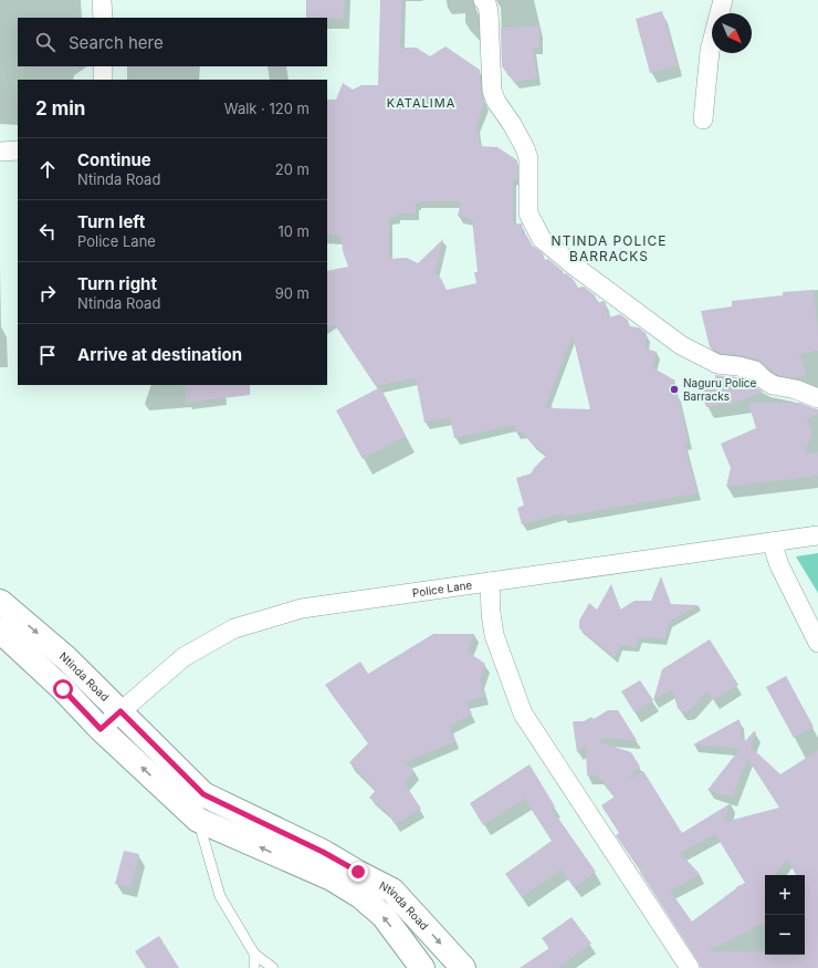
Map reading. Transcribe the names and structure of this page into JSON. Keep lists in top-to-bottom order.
{
  "streets": {
    "main road": ["Ntinda Road"],
    "street": ["Police Lane"]
  },
  "crossings": [
    ["Police Lane", "Ntinda Road"]
  ],
  "districts": ["KATALIMA", "NTINDA POLICE BARRACKS"],
  "places": ["Naguru Police Barracks"],
  "north": "bottom right",
  "page": {
    "search": "Search here",
    "heading": ["2 min", "Walk · 120 m"],
    "list": [
      ["Continue", "Ntinda Road", "20 m"],
      ["Turn left", "Police Lane", "10 m"],
      ["Turn right", "Ntinda Road", "90 m"],
      "Arrive at destination"
    ],
    "map_buttons": ["+", "−"]
  }
}
